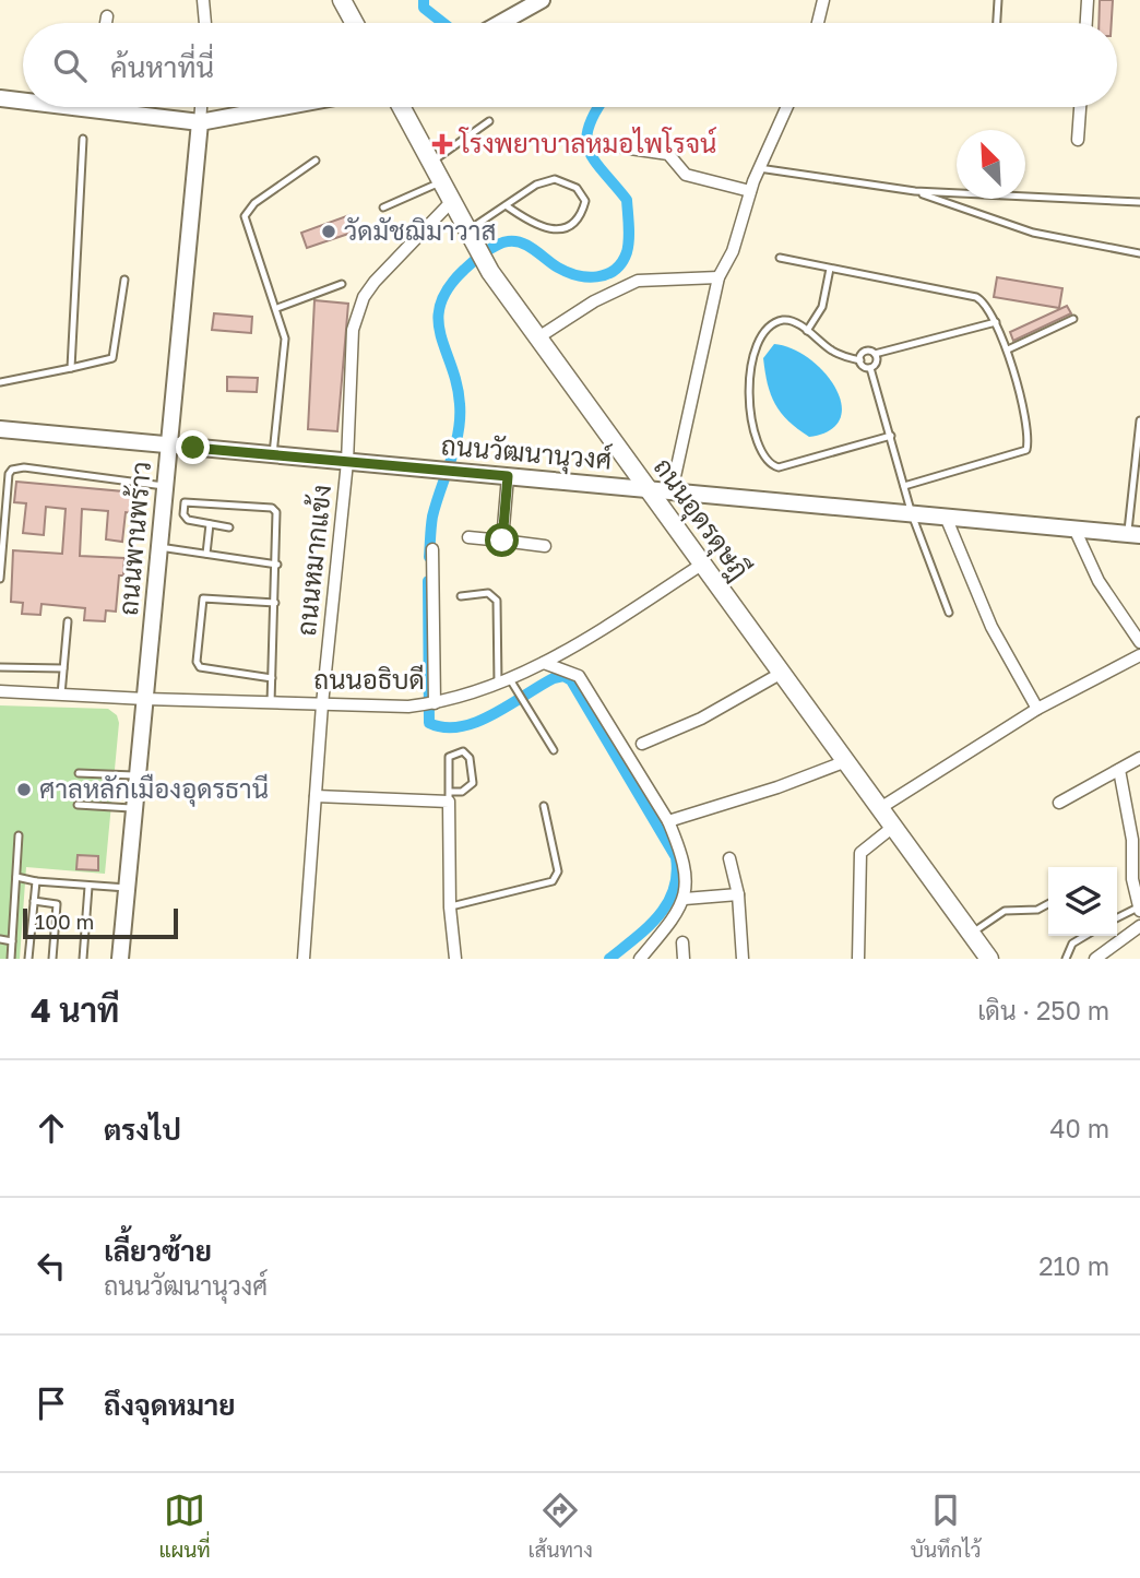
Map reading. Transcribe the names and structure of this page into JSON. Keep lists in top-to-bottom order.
{
  "streets": {
    "main road": ["ถนนอุดรดุษฎี"],
    "street": [
      "ถนนวัฒนานุวงศ์",
      "ถนนพานพร้าว",
      "ถนนหมากแข้ง",
      "ถนนอธิบดี"
    ]
  },
  "crossings": [
    ["ถนนวัฒนานุวงศ์", "ถนนอุดรดุษฎี"],
    ["ถนนวัฒนานุวงศ์", "ถนนพานพร้าว"],
    ["ถนนวัฒนานุวงศ์", "ถนนหมากแข้ง"],
    ["ถนนอุดรดุษฎี", "ถนนหมากแข้ง"],
    ["ถนนอุดรดุษฎี", "ถนนอธิบดี"],
    ["ถนนพานพร้าว", "ถนนอธิบดี"],
    ["ถนนหมากแข้ง", "ถนนอธิบดี"]
  ],
  "places": {
    "health": ["โรงพยาบาลหมอไพโรจน์"],
    "other": ["วัดมัชฌิมาวาส", "ศาลหลักเมืองอุดรธานี"]
  },
  "scale_bar": "100 m",
  "north": "top left",
  "page": {
    "search": "ค้นหาที่นี่",
    "scale": "100 m",
    "heading": ["4 นาที", "เดิน · 250 m"],
    "list": [
      ["ตรงไป", "40 m"],
      ["เลี้ยวซ้าย", "ถนนวัฒนานุวงศ์", "210 m"],
      "ถึงจุดหมาย"
    ],
    "nav": ["แผนที่", "เส้นทาง", "บันทึกไว้"]
  }
}
